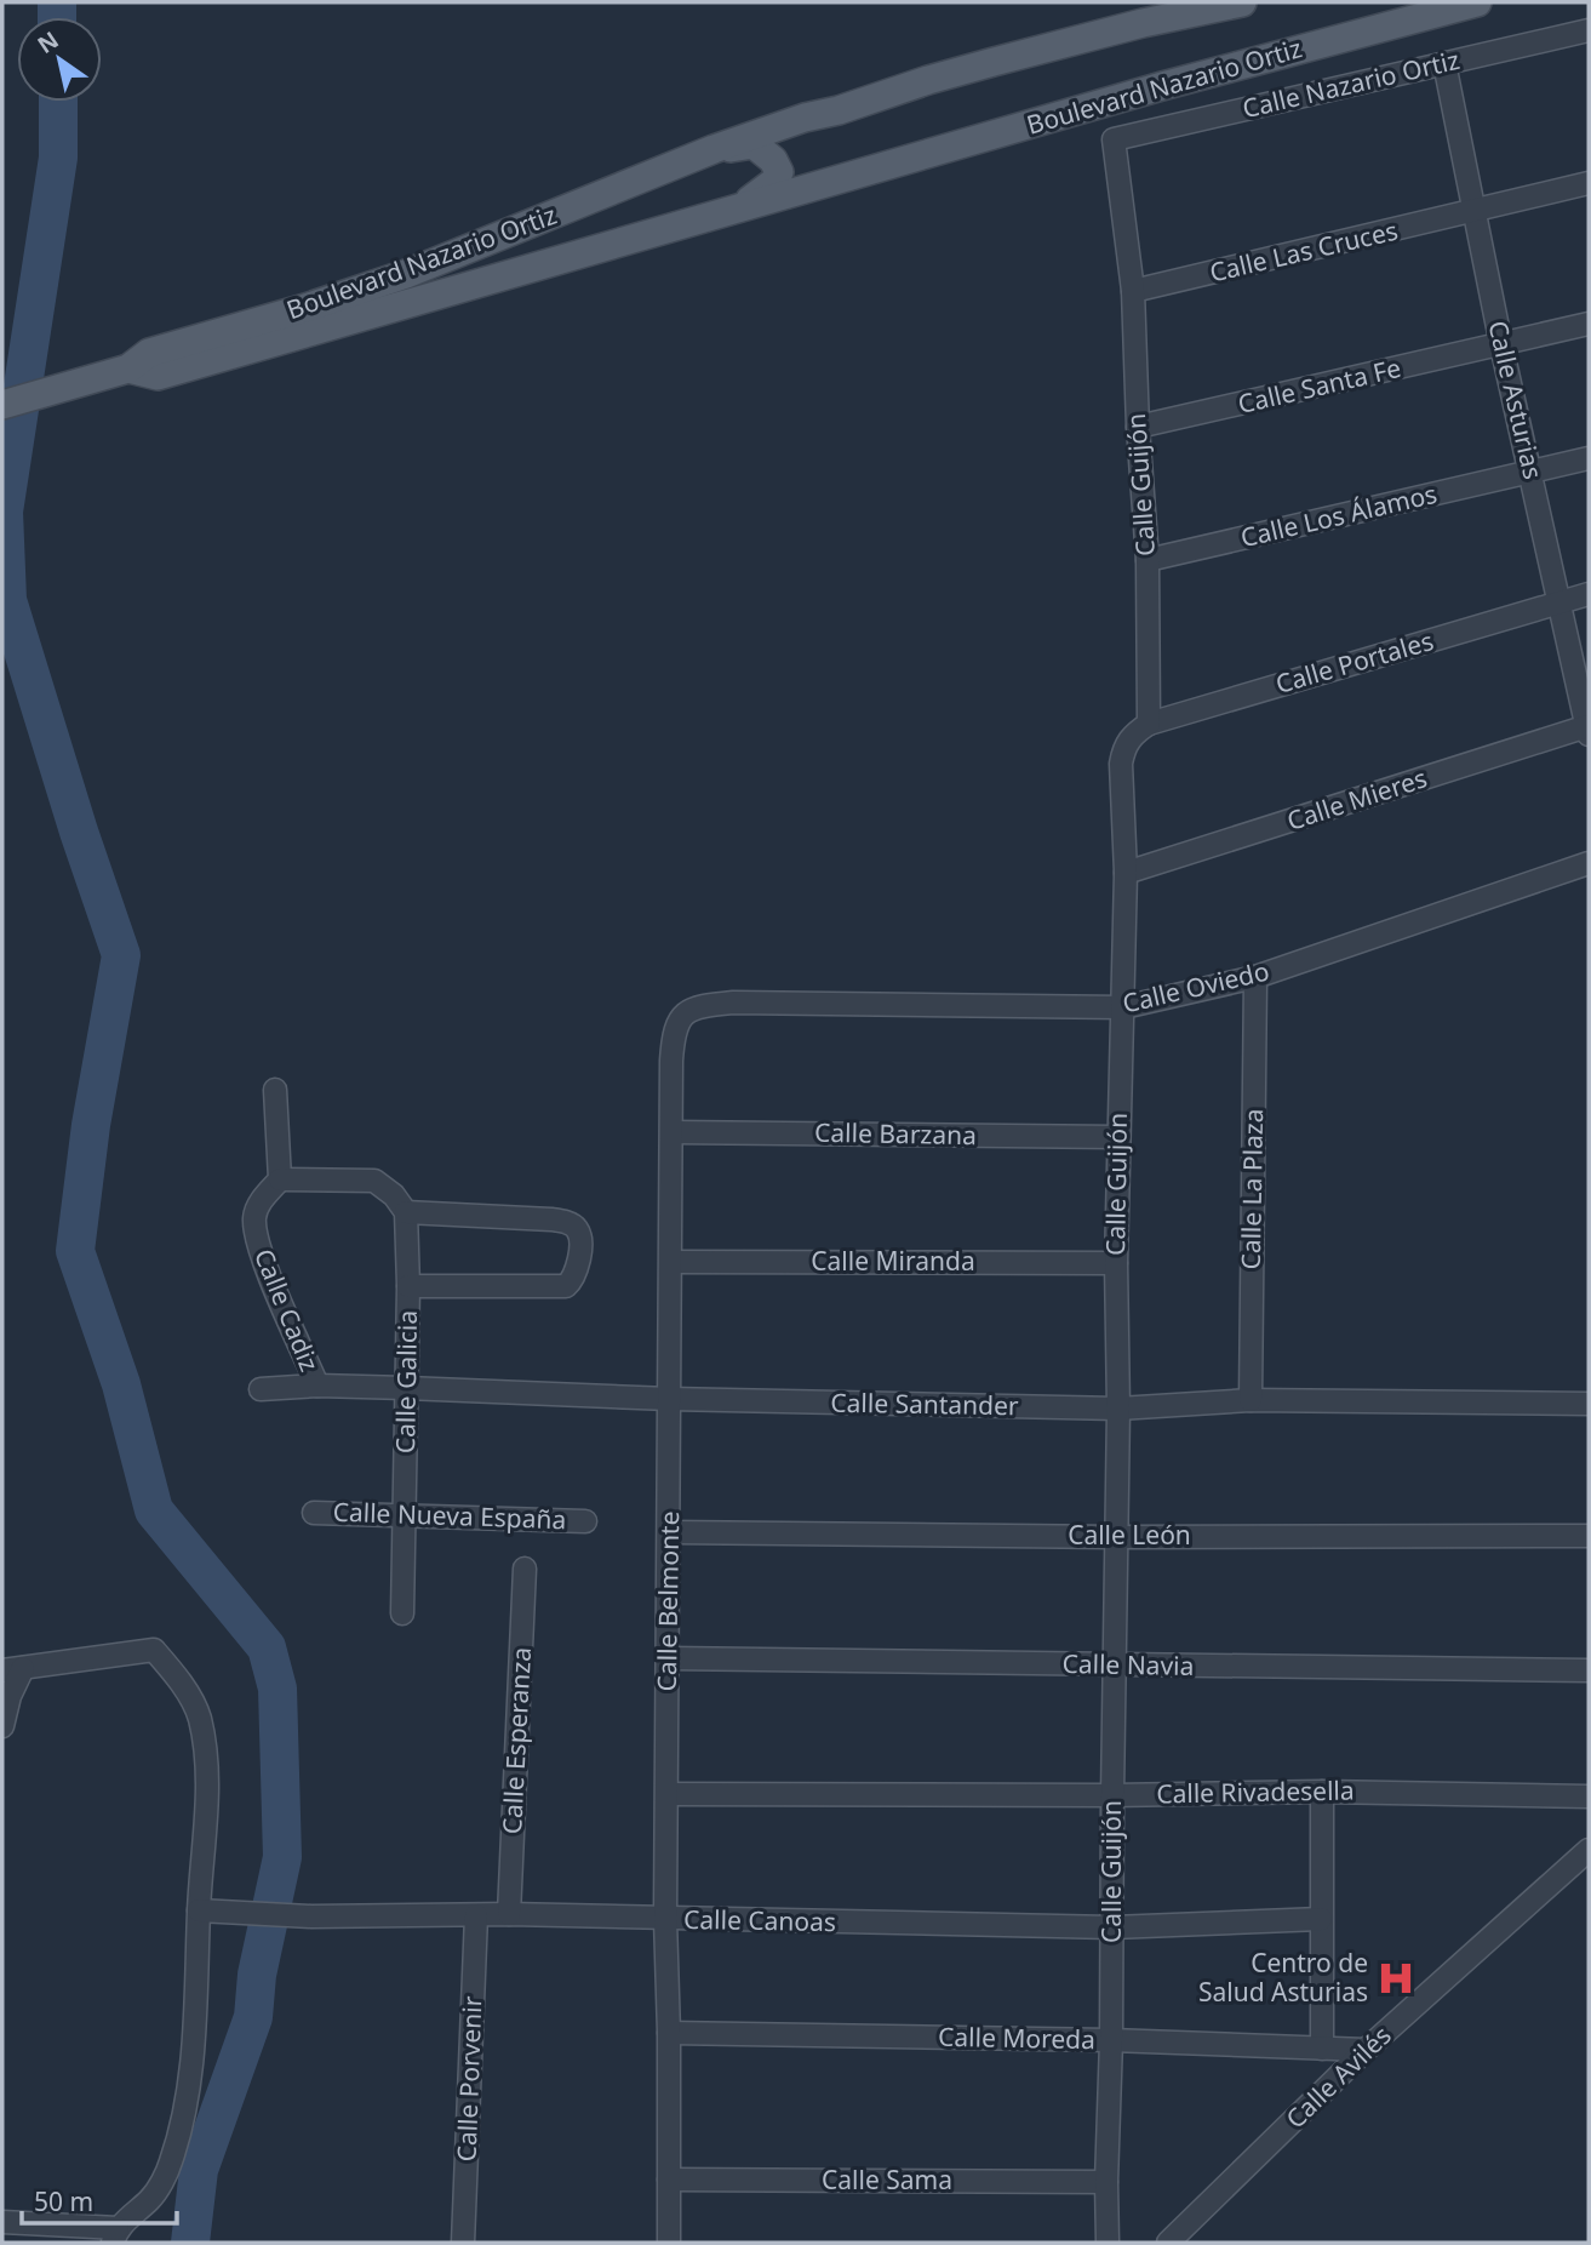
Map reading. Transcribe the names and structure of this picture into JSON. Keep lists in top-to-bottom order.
{
  "streets": {
    "main road": ["Boulevard Nazario Ortiz"],
    "street": [
      "Calle Nazario Ortiz",
      "Calle Las Cruces",
      "Calle Santa Fe",
      "Calle Asturias",
      "Calle Guijón",
      "Calle Los Álamos",
      "Calle Portales",
      "Calle Mieres",
      "Calle Oviedo",
      "Calle Barzana",
      "Calle La Plaza",
      "Calle Miranda",
      "Calle Cadiz",
      "Calle Galicia",
      "Calle Santander",
      "Calle Nueva España",
      "Calle León",
      "Calle Belmonte",
      "Calle Navia",
      "Calle Esperanza",
      "Calle Rivadesella",
      "Calle Canoas",
      "Calle Moreda",
      "Calle Avilés",
      "Calle Porvenir",
      "Calle Sama"
    ]
  },
  "crossings": [
    ["Calle Nazario Ortiz", "Calle Asturias"],
    ["Calle Nazario Ortiz", "Calle Guijón"],
    ["Calle Las Cruces", "Calle Asturias"],
    ["Calle Las Cruces", "Calle Guijón"],
    ["Calle Santa Fe", "Calle Asturias"],
    ["Calle Santa Fe", "Calle Guijón"],
    ["Calle Asturias", "Calle Los Álamos"],
    ["Calle Asturias", "Calle Portales"],
    ["Calle Asturias", "Calle Mieres"],
    ["Calle Guijón", "Calle Los Álamos"],
    ["Calle Guijón", "Calle Portales"],
    ["Calle Guijón", "Calle Mieres"],
    ["Calle Guijón", "Calle Oviedo"],
    ["Calle Guijón", "Calle Barzana"],
    ["Calle Guijón", "Calle Miranda"],
    ["Calle Guijón", "Calle Santander"],
    ["Calle Guijón", "Calle León"],
    ["Calle Guijón", "Calle Navia"],
    ["Calle Guijón", "Calle Rivadesella"],
    ["Calle Guijón", "Calle Canoas"],
    ["Calle Guijón", "Calle Moreda"],
    ["Calle Guijón", "Calle Sama"],
    ["Calle Oviedo", "Calle La Plaza"],
    ["Calle Oviedo", "Calle Belmonte"],
    ["Calle Barzana", "Calle Belmonte"],
    ["Calle La Plaza", "Calle Santander"],
    ["Calle Miranda", "Calle Belmonte"],
    ["Calle Cadiz", "Calle Santander"],
    ["Calle Galicia", "Calle Santander"],
    ["Calle Galicia", "Calle Nueva España"],
    ["Calle Santander", "Calle Belmonte"],
    ["Calle León", "Calle Belmonte"],
    ["Calle Belmonte", "Calle Navia"],
    ["Calle Belmonte", "Calle Rivadesella"],
    ["Calle Belmonte", "Calle Canoas"],
    ["Calle Belmonte", "Calle Moreda"],
    ["Calle Belmonte", "Calle Sama"],
    ["Calle Esperanza", "Calle Canoas"],
    ["Calle Canoas", "Calle Porvenir"],
    ["Calle Moreda", "Calle Avilés"]
  ],
  "places": {
    "hospital": ["Centro de Salud Asturias"]
  },
  "scale_bar": "50 m",
  "north": "top left"
}
